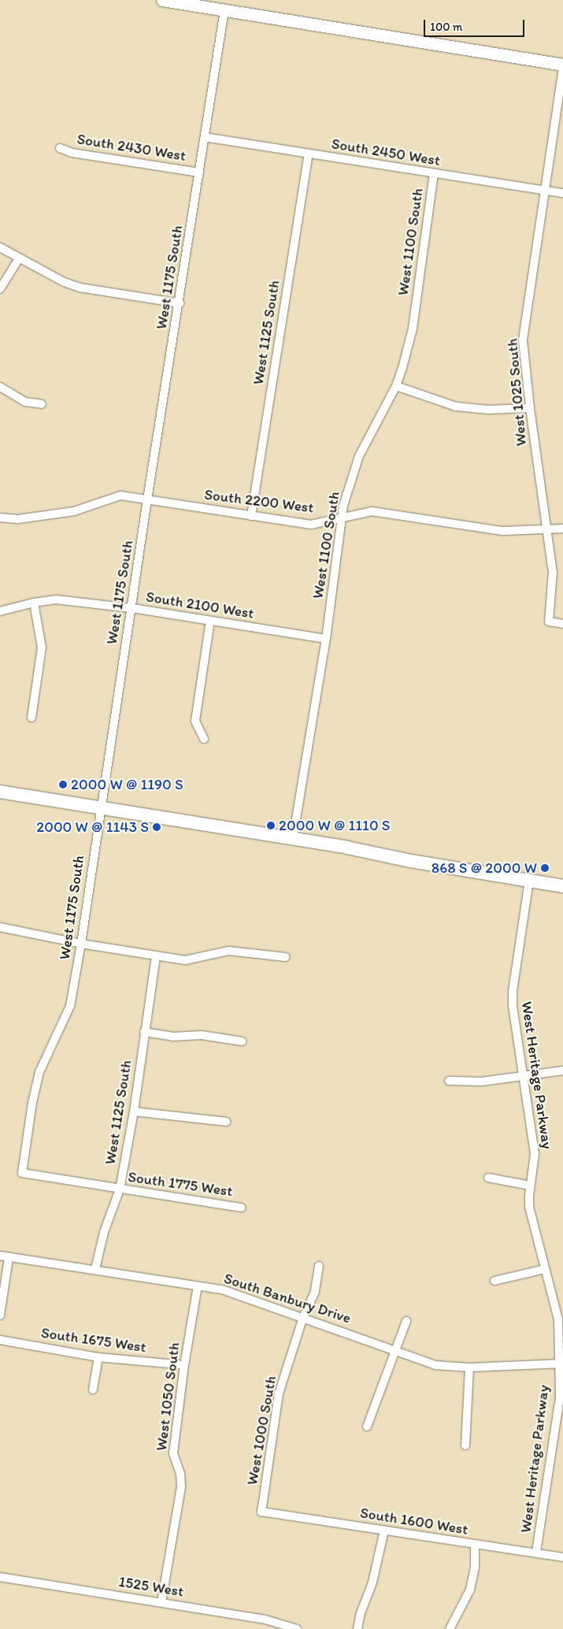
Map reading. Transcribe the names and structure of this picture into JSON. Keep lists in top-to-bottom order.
{
  "streets": {
    "street": [
      "South 2430 West",
      "South 2450 West",
      "West 1100 South",
      "West 1175 South",
      "West 1125 South",
      "West 1025 South",
      "South 2200 West",
      "South 2100 West",
      "West Heritage Parkway",
      "South 1775 West",
      "South Banbury Drive",
      "South 1675 West",
      "West 1050 South",
      "West 1000 South",
      "South 1600 West",
      "1525 West"
    ]
  },
  "crossings": [
    ["South 2430 West", "West 1175 South"],
    ["South 2450 West", "West 1100 South"],
    ["South 2450 West", "West 1175 South"],
    ["South 2450 West", "West 1125 South"],
    ["South 2450 West", "West 1025 South"],
    ["West 1100 South", "South 2200 West"],
    ["West 1100 South", "South 2100 West"],
    ["West 1175 South", "South 2200 West"],
    ["West 1175 South", "South 2100 West"],
    ["West 1175 South", "South 1775 West"],
    ["West 1125 South", "South 2200 West"],
    ["West 1125 South", "South 1775 West"],
    ["West 1125 South", "South Banbury Drive"],
    ["West 1025 South", "South 2200 West"],
    ["West Heritage Parkway", "South Banbury Drive"],
    ["West Heritage Parkway", "South 1600 West"],
    ["South Banbury Drive", "West 1050 South"],
    ["South Banbury Drive", "West 1000 South"],
    ["South 1675 West", "West 1050 South"],
    ["West 1050 South", "1525 West"],
    ["West 1000 South", "South 1600 West"]
  ],
  "places": [
    "2000 W @ 1190 S",
    "2000 W @ 1110 S",
    "2000 W @ 1143 S",
    "868 S @ 2000 W"
  ],
  "scale_bar": "100 m"
}
